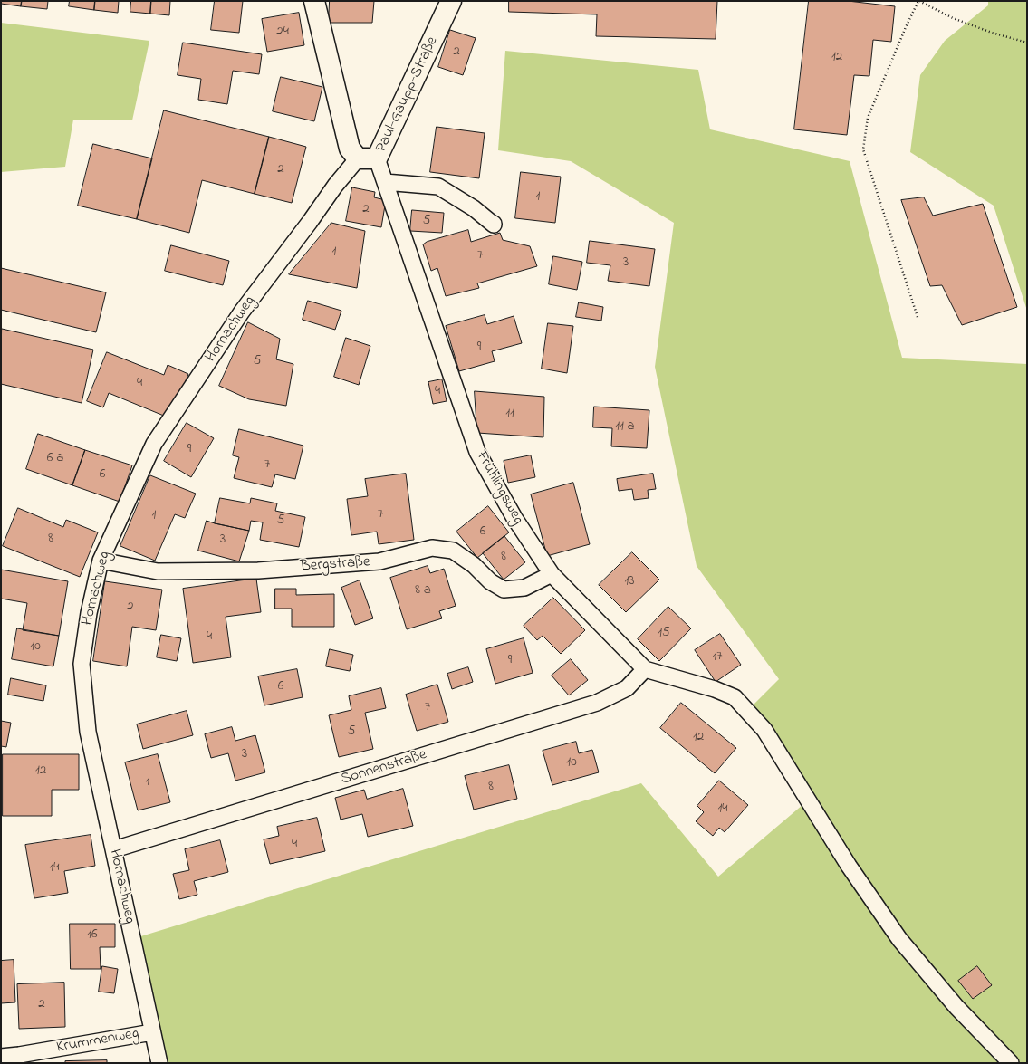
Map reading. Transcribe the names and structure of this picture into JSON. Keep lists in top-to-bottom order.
{
  "streets": {
    "street": [
      "Paul-Gaupp-Straße",
      "Hornachweg",
      "Frühlingsweg",
      "Bergstraße",
      "Sonnenstraße",
      "Krummenweg"
    ]
  },
  "crossings": [
    ["Paul-Gaupp-Straße", "Hornachweg"],
    ["Paul-Gaupp-Straße", "Frühlingsweg"],
    ["Hornachweg", "Bergstraße"],
    ["Hornachweg", "Sonnenstraße"],
    ["Hornachweg", "Krummenweg"],
    ["Frühlingsweg", "Bergstraße"],
    ["Frühlingsweg", "Sonnenstraße"]
  ],
  "house_numbers": [
    "24",
    "2",
    "12",
    "2",
    "1",
    "2",
    "5",
    "1",
    "7",
    "3",
    "9",
    "5",
    "4",
    "4",
    "11",
    "11 a",
    "9",
    "6 a",
    "7",
    "6",
    "7",
    "1",
    "5",
    "6",
    "8",
    "3",
    "8",
    "13",
    "8 a",
    "2",
    "15",
    "4",
    "10",
    "17",
    "9",
    "6",
    "7",
    "5",
    "12",
    "3",
    "10",
    "12",
    "1",
    "8",
    "14",
    "4",
    "14",
    "16",
    "2"
  ]
}
